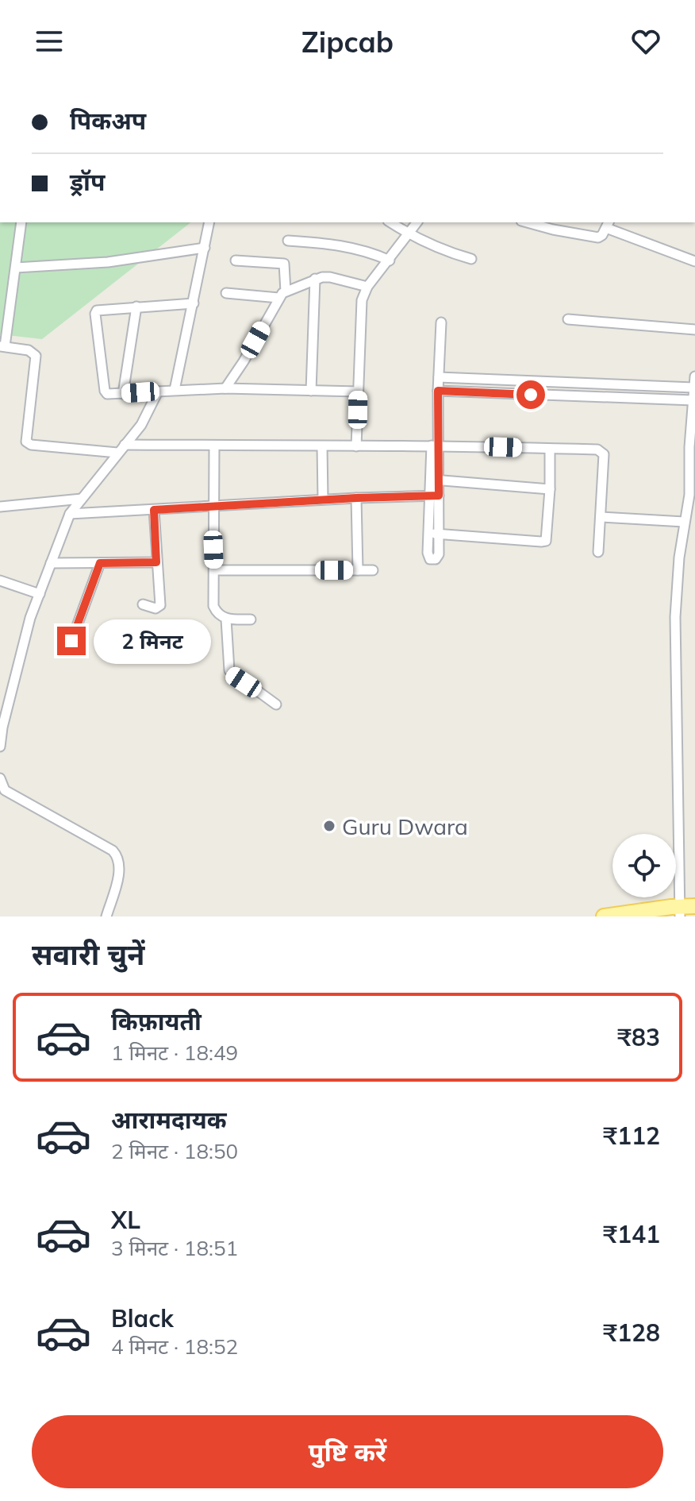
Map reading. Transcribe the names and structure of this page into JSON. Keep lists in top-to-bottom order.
{
  "places": ["Guru Dwara"],
  "page": {
    "header": "Zipcab",
    "banner": ["पिकअप", "ड्रॉप"],
    "bubble": "2 मिनट",
    "heading": "सवारी चुनें",
    "list": [
      {
        "name": "किफ़ायती",
        "note": "1 मिनट · 18:49",
        "value": "₹83"
      },
      {
        "name": "आरामदायक",
        "note": "2 मिनट · 18:50",
        "value": "₹112"
      },
      {
        "name": "XL",
        "note": "3 मिनट · 18:51",
        "value": "₹141"
      },
      {
        "name": "Black",
        "note": "4 मिनट · 18:52",
        "value": "₹128"
      }
    ],
    "buttons": "पुष्टि करें"
  }
}
